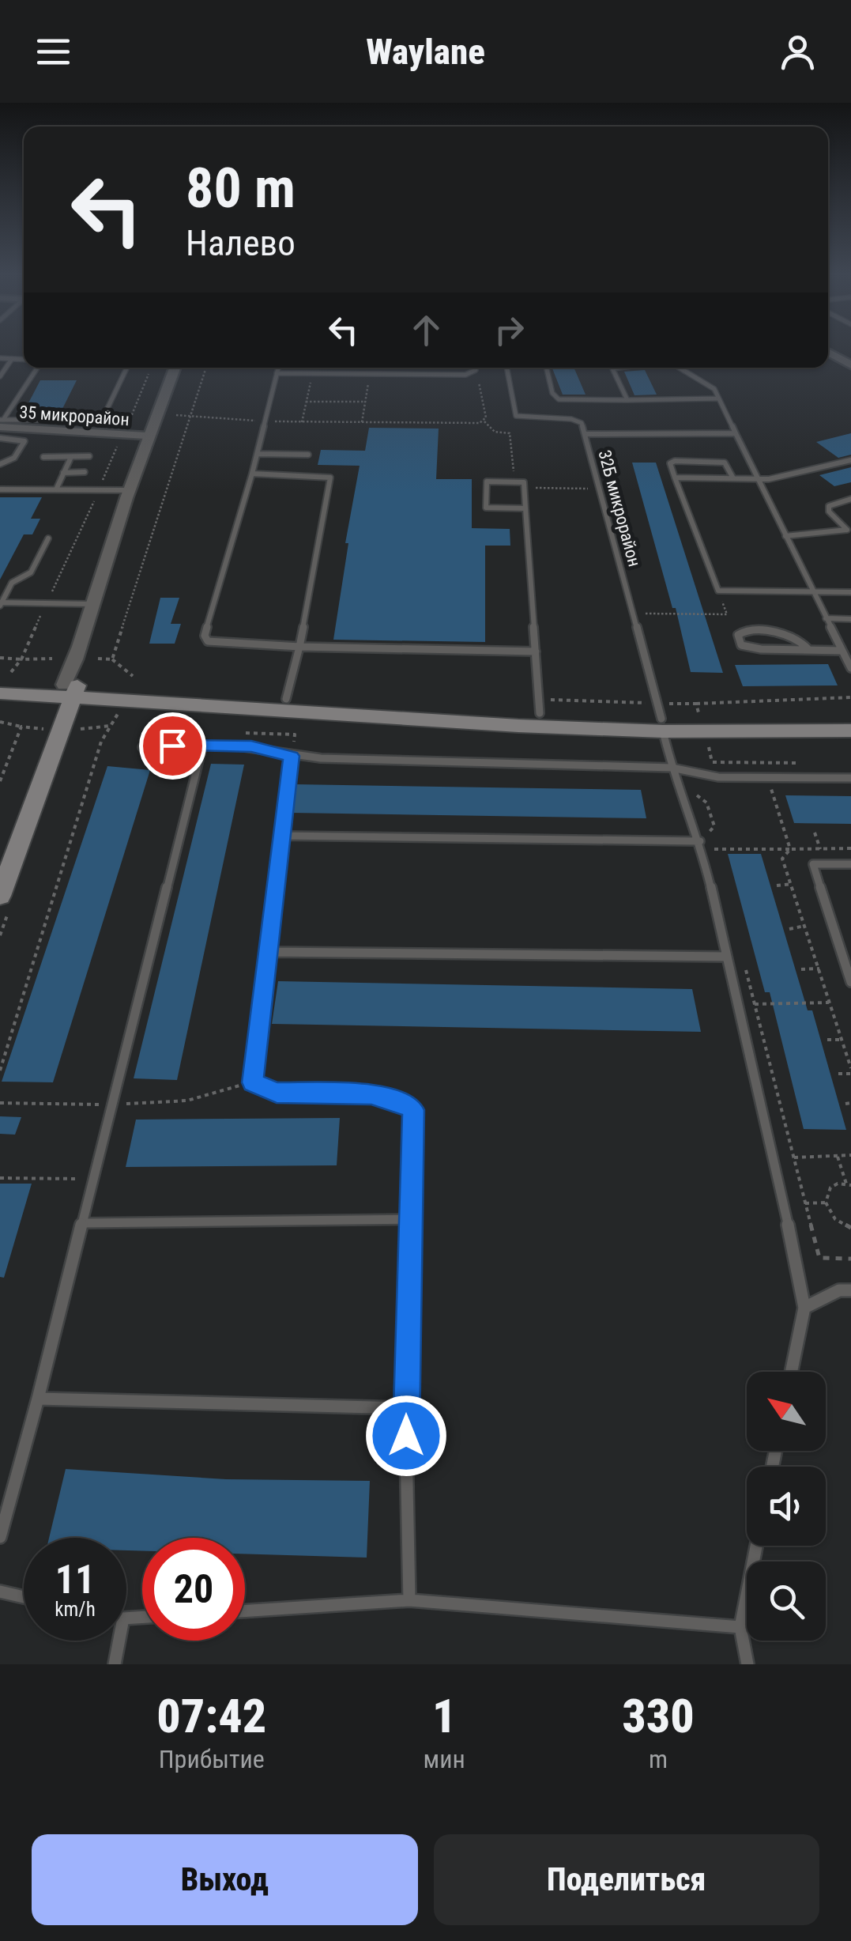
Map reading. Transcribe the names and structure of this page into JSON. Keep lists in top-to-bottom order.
{
  "streets": {
    "street": ["35 микрорайон"],
    "lane": ["32Б микрорайон"]
  },
  "north": "top left",
  "page": {
    "header": "Waylane",
    "turn": ["80 m", "Налево"],
    "speed": "11 km/h",
    "limit": "20",
    "eta": [
      "07:42",
      "Прибытие",
      "1",
      "мин",
      "330",
      "m"
    ],
    "buttons": ["Выход", "Поделиться"]
  }
}
